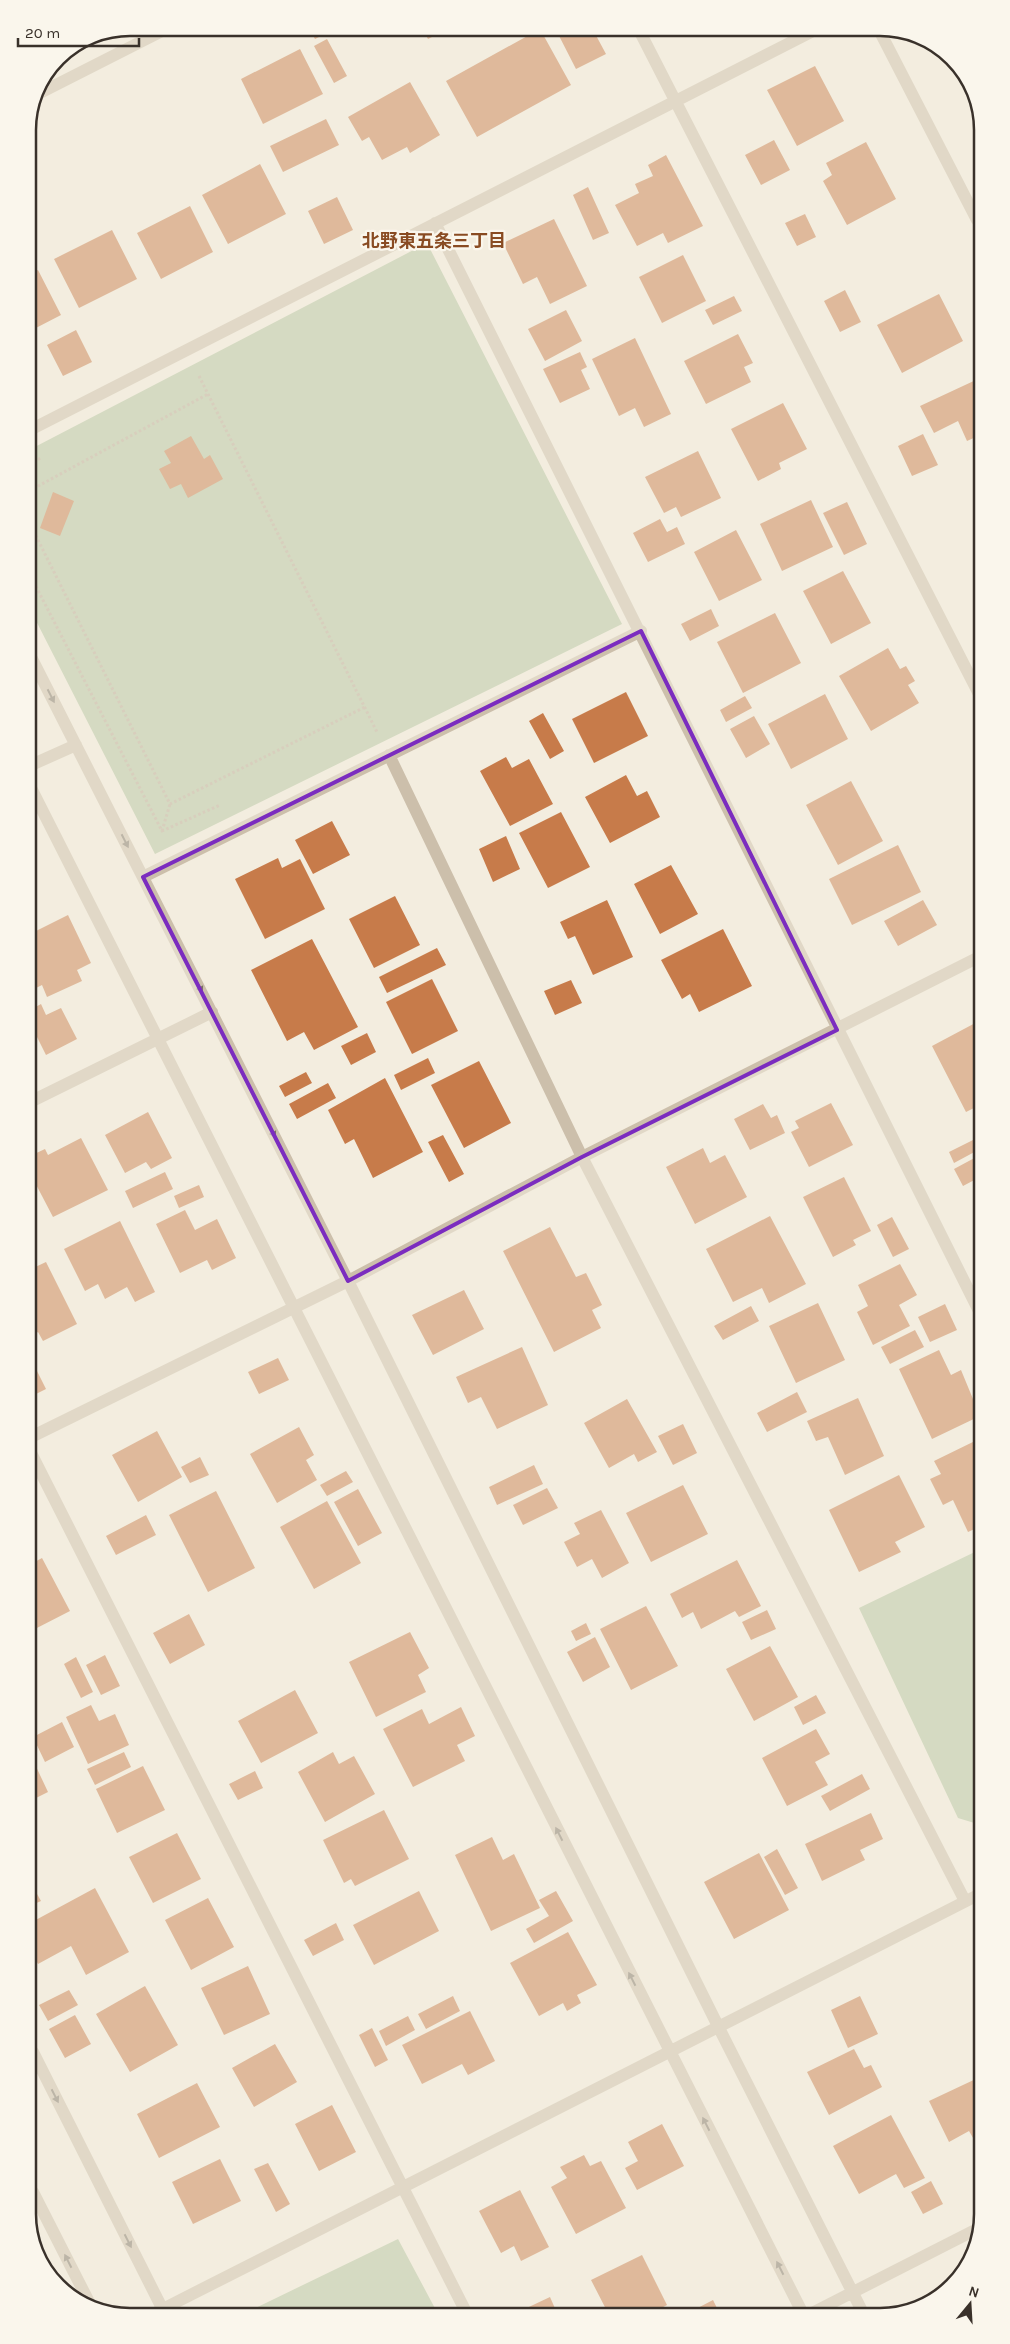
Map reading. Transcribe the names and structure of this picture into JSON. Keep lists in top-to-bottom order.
{
  "districts": ["北野東五条三丁目"],
  "scale_bar": "20 m",
  "north": "top"
}
